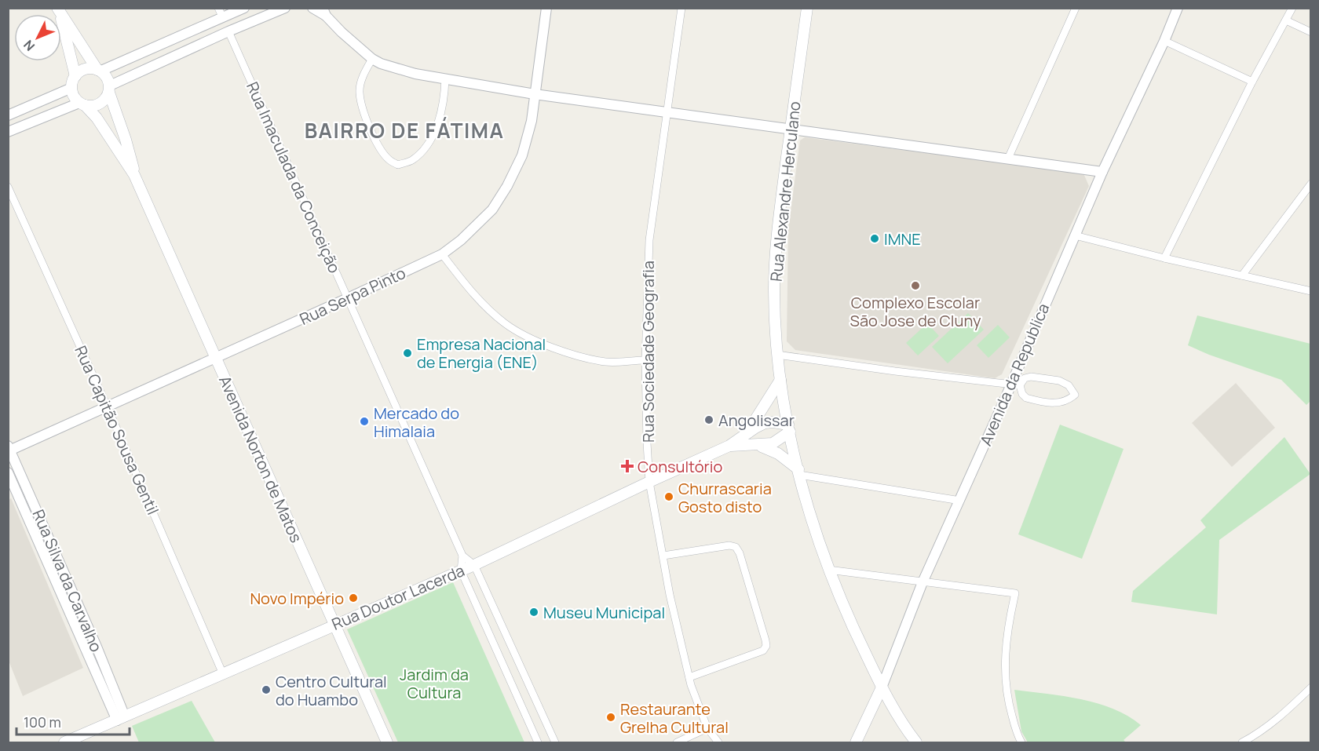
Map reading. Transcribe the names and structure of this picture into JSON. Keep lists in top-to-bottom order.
{
  "streets": {
    "main road": [
      "Rua Alexandre Herculano",
      "Avenida da Republica",
      "Avenida Norton de Matos",
      "Rua Doutor Lacerda"
    ],
    "street": [
      "Rua Imaculada da Conceição",
      "Rua Serpa Pinto",
      "Rua Sociedade Geografia",
      "Rua Capitão Sousa Gentil",
      "Rua Silva da Carvalho"
    ]
  },
  "crossings": [
    ["Rua Imaculada da Conceição", "Rua Serpa Pinto"],
    ["Rua Imaculada da Conceição", "Rua Doutor Lacerda"],
    ["Rua Alexandre Herculano", "Avenida da Republica"],
    ["Rua Alexandre Herculano", "Rua Doutor Lacerda"],
    ["Rua Serpa Pinto", "Rua Capitão Sousa Gentil"],
    ["Rua Serpa Pinto", "Avenida Norton de Matos"],
    ["Rua Serpa Pinto", "Rua Silva da Carvalho"],
    ["Rua Sociedade Geografia", "Rua Doutor Lacerda"],
    ["Rua Capitão Sousa Gentil", "Rua Doutor Lacerda"],
    ["Avenida Norton de Matos", "Rua Doutor Lacerda"],
    ["Rua Silva da Carvalho", "Rua Doutor Lacerda"]
  ],
  "districts": ["BAIRRO DE FÁTIMA"],
  "parks": ["Jardim da Cultura"],
  "places": {
    "other": [
      "IMNE",
      "Complexo Escolar São Jose de Cluny",
      "Empresa Nacional de Energia (ENE)",
      "Angolissar",
      "Mercado do Himalaia",
      "Churrascaria Gosto disto",
      "Novo Império",
      "Museu Municipal",
      "Centro Cultural do Huambo",
      "Restaurante Grelha Cultural"
    ],
    "health": ["Consultório"]
  },
  "scale_bar": "100 m",
  "north": "bottom left"
}
